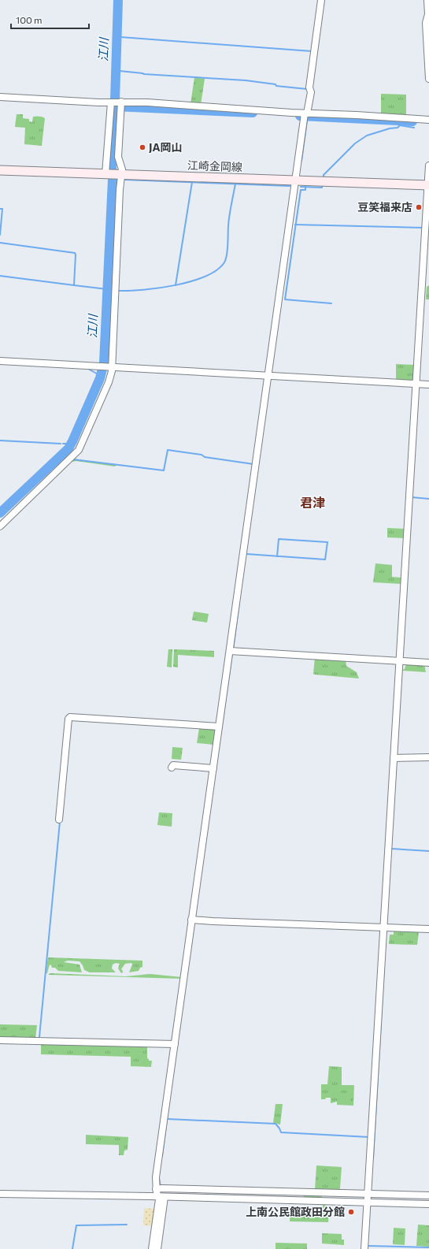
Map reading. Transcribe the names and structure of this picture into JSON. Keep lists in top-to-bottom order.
{
  "streets": {
    "main road": ["江崎金岡線"]
  },
  "districts": ["君津"],
  "water": ["江川"],
  "places": ["JA岡山", "豆笑福来店", "上南公民館政田分館"],
  "scale_bar": "100 m"
}
